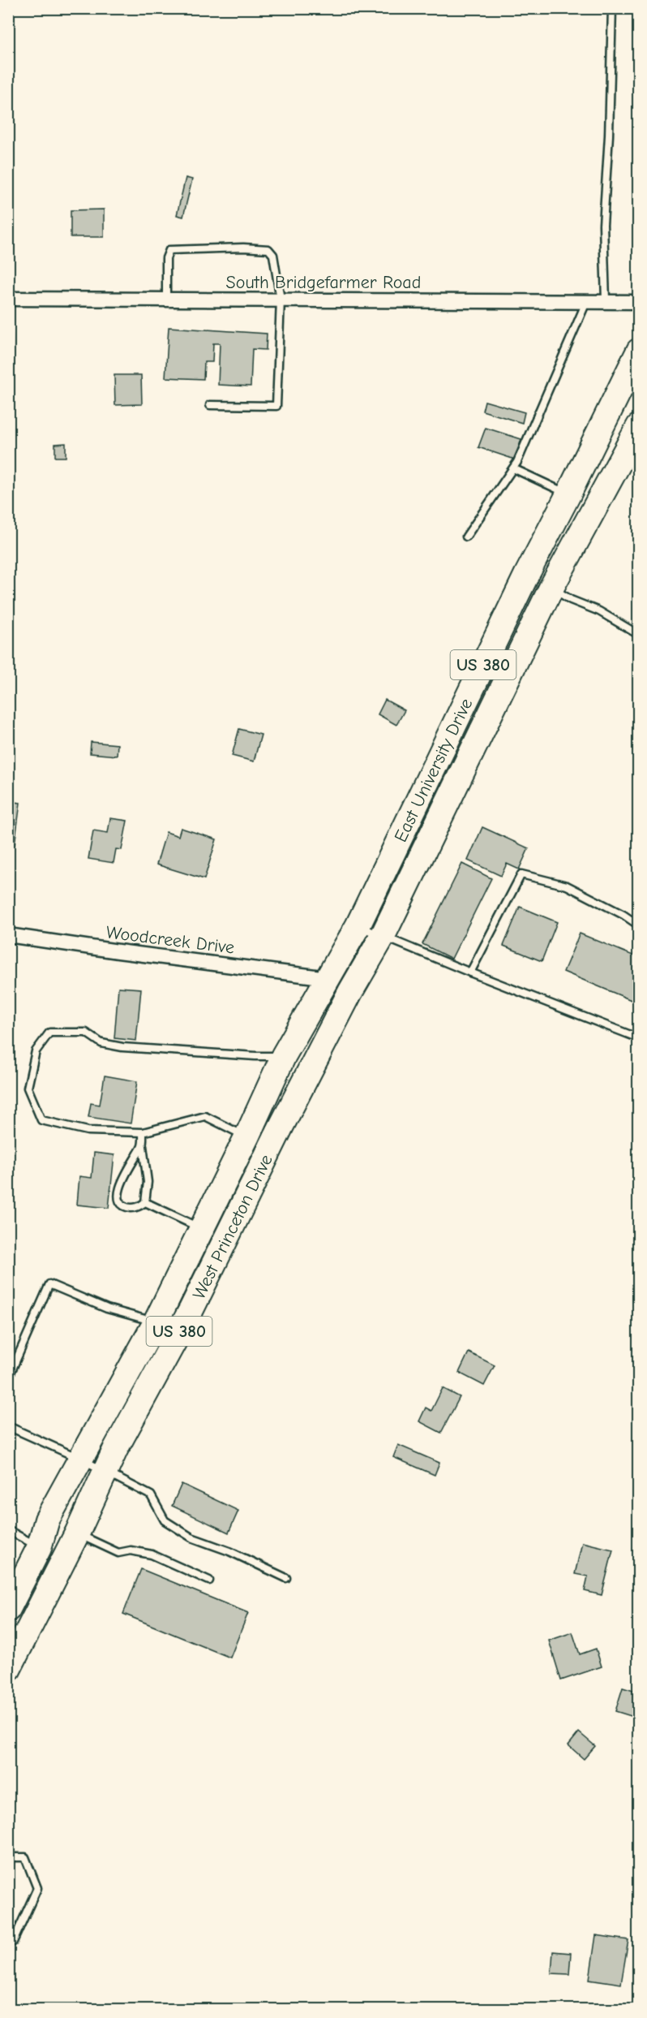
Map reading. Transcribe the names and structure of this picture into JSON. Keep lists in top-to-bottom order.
{
  "streets": {
    "highway": ["US 380", "East University Drive", "West Princeton Drive"],
    "street": ["South Bridgefarmer Road", "Woodcreek Drive"]
  },
  "crossings": [
    ["East University Drive", "Woodcreek Drive"],
    ["East University Drive", "West Princeton Drive"],
    ["Woodcreek Drive", "West Princeton Drive"]
  ]
}
